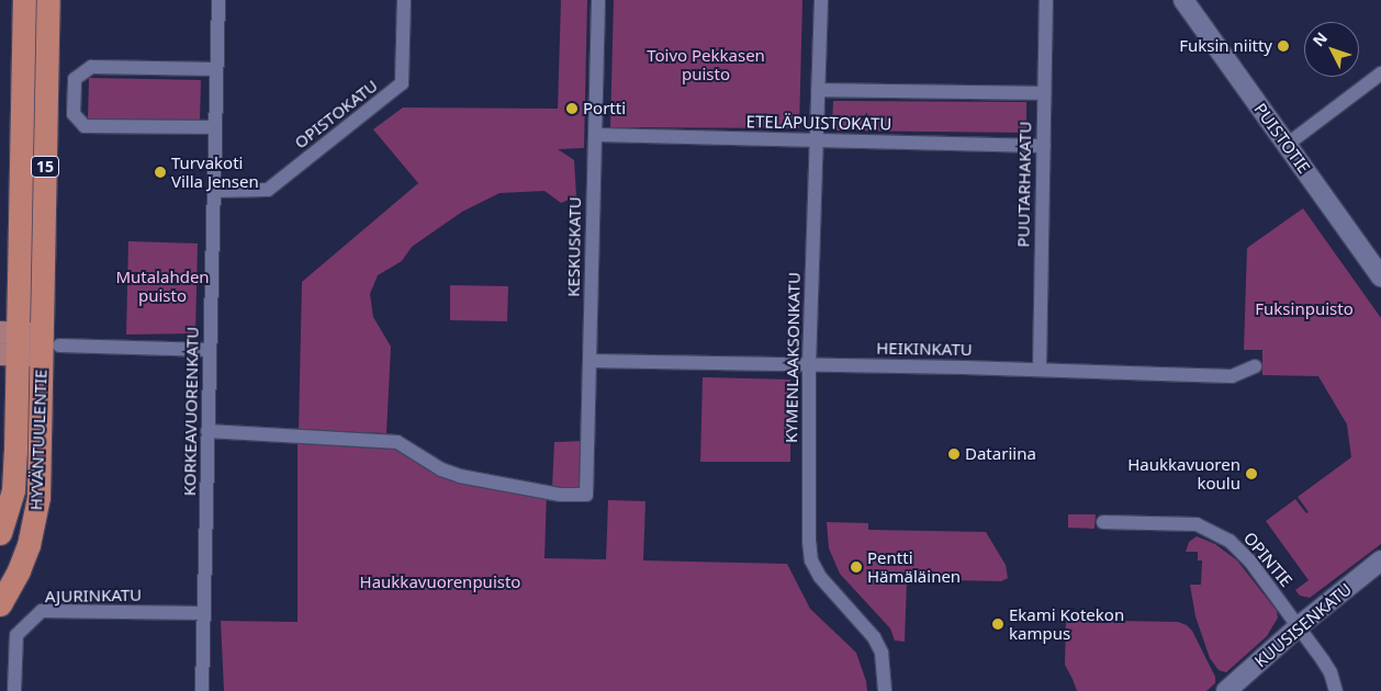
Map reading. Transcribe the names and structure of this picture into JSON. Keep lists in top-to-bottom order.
{
  "streets": {
    "highway": ["15", "HYVÄNTUULENTIE"],
    "main road": ["PUISTOTIE", "KUUSISENKATU"],
    "street": [
      "OPISTOKATU",
      "ETELÄPUISTOKATU",
      "PUUTARHAKATU",
      "KESKUSKATU",
      "HEIKINKATU",
      "KYMENLAAKSONKATU",
      "KORKEAVUORENKATU",
      "OPINTIE",
      "AJURINKATU"
    ]
  },
  "crossings": [
    ["OPISTOKATU", "KORKEAVUORENKATU"],
    ["ETELÄPUISTOKATU", "PUUTARHAKATU"],
    ["ETELÄPUISTOKATU", "KESKUSKATU"],
    ["ETELÄPUISTOKATU", "KYMENLAAKSONKATU"],
    ["15", "HYVÄNTUULENTIE"],
    ["PUUTARHAKATU", "HEIKINKATU"],
    ["KESKUSKATU", "HEIKINKATU"],
    ["KESKUSKATU", "KORKEAVUORENKATU"],
    ["HEIKINKATU", "KYMENLAAKSONKATU"],
    ["KORKEAVUORENKATU", "AJURINKATU"],
    ["OPINTIE", "KUUSISENKATU"]
  ],
  "parks": [
    "Toivo Pekkasen puisto",
    "Mutalahden puisto",
    "Fuksinpuisto",
    "Haukkavuorenpuisto"
  ],
  "places": [
    "Fuksin niitty",
    "Portti",
    "Turvakoti Villa Jensen",
    "Datariina",
    "Haukkavuoren koulu",
    "Pentti Hämäläinen",
    "Ekami Kotekon kampus"
  ],
  "north": "top left"
}
